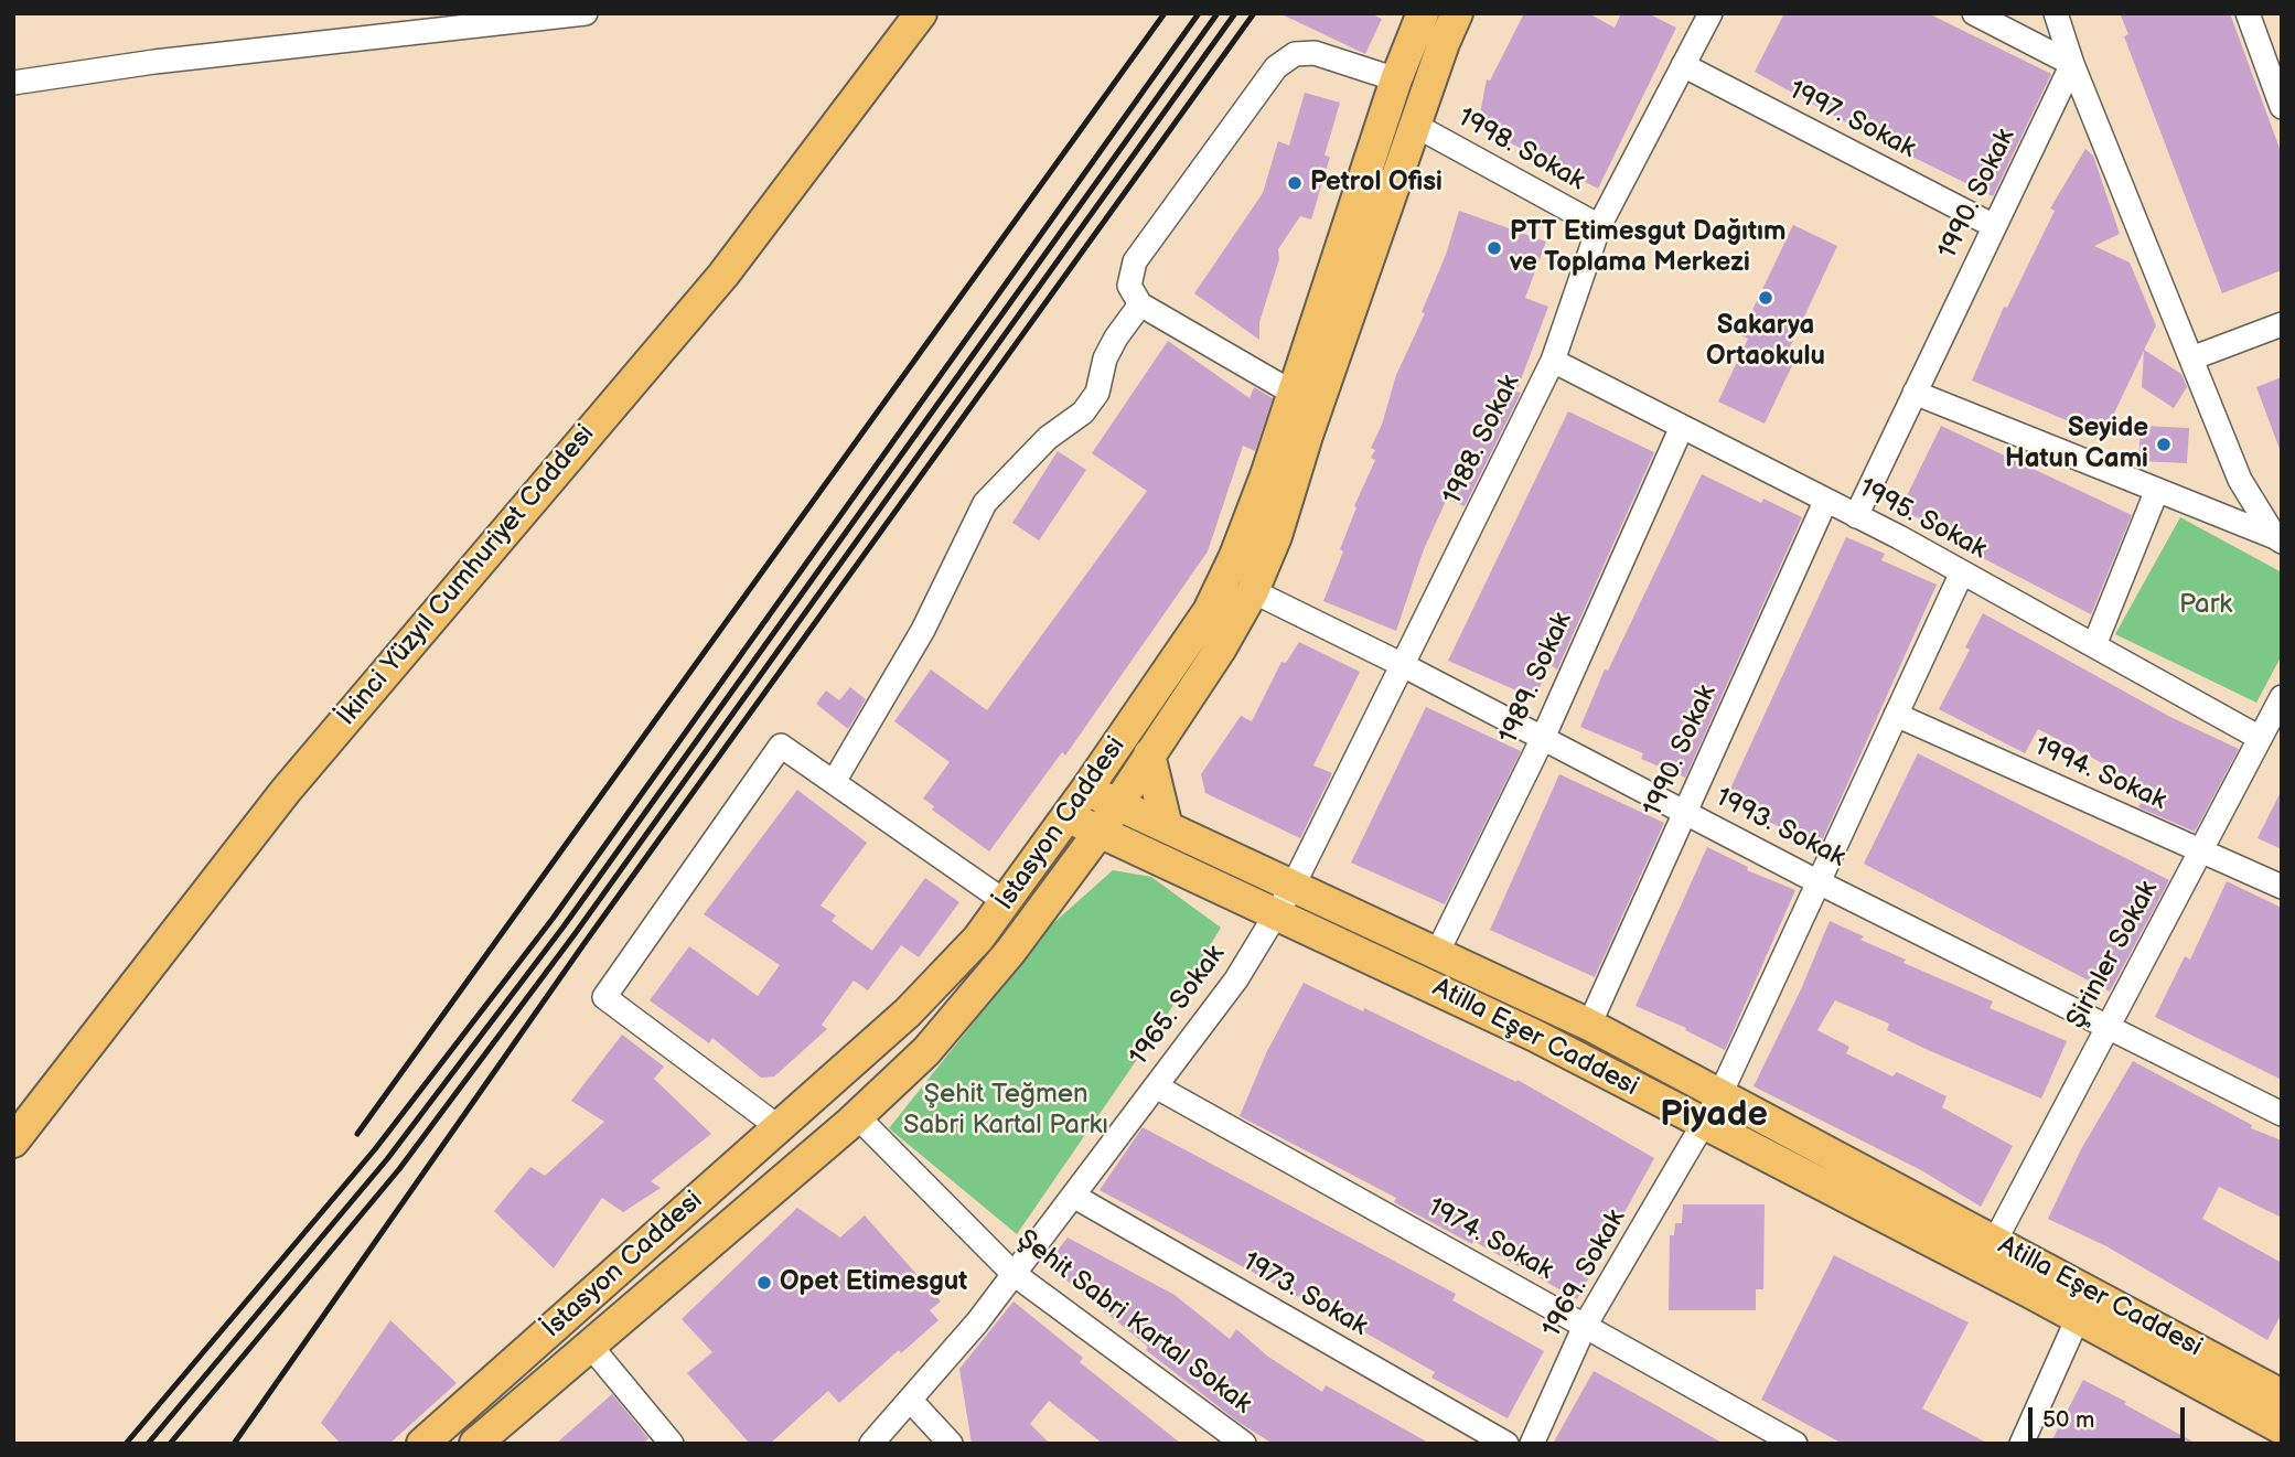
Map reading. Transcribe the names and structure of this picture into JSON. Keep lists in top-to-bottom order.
{
  "streets": {
    "main road": ["İkinci Yüzyıl Cumhuriyet Caddesi", "İstasyon Caddesi", "Atilla Eşer Caddesi"],
    "street": [
      "1997. Sokak",
      "1998. Sokak",
      "1990. Sokak",
      "1988. Sokak",
      "1995. Sokak",
      "1989. Sokak",
      "1994. Sokak",
      "1993. Sokak",
      "Şirinler Sokak",
      "1965. Sokak",
      "1974. Sokak",
      "1969. Sokak",
      "1973. Sokak",
      "Şehit Sabri Kartal Sokak"
    ]
  },
  "crossings": [
    ["1997. Sokak", "1990. Sokak"],
    ["1997. Sokak", "1988. Sokak"],
    ["1998. Sokak", "1988. Sokak"],
    ["1998. Sokak", "İstasyon Caddesi"],
    ["1990. Sokak", "1995. Sokak"],
    ["1990. Sokak", "1993. Sokak"],
    ["1990. Sokak", "Atilla Eşer Caddesi"],
    ["1988. Sokak", "1995. Sokak"],
    ["1988. Sokak", "1993. Sokak"],
    ["1988. Sokak", "1965. Sokak"],
    ["1988. Sokak", "Atilla Eşer Caddesi"],
    ["1995. Sokak", "1989. Sokak"],
    ["1995. Sokak", "Şirinler Sokak"],
    ["1995. Sokak", "1969. Sokak"],
    ["1989. Sokak", "1993. Sokak"],
    ["1989. Sokak", "Atilla Eşer Caddesi"],
    ["1994. Sokak", "Şirinler Sokak"],
    ["1994. Sokak", "1969. Sokak"],
    ["İstasyon Caddesi", "1993. Sokak"],
    ["İstasyon Caddesi", "Atilla Eşer Caddesi"],
    ["İstasyon Caddesi", "Şehit Sabri Kartal Sokak"],
    ["1993. Sokak", "Şirinler Sokak"],
    ["1993. Sokak", "1969. Sokak"],
    ["Şirinler Sokak", "Atilla Eşer Caddesi"],
    ["1965. Sokak", "Atilla Eşer Caddesi"],
    ["1965. Sokak", "1974. Sokak"],
    ["1965. Sokak", "1973. Sokak"],
    ["1965. Sokak", "Şehit Sabri Kartal Sokak"],
    ["Atilla Eşer Caddesi", "1969. Sokak"],
    ["1974. Sokak", "1969. Sokak"]
  ],
  "districts": ["Piyade"],
  "parks": ["Park", "Şehit Teğmen Sabri Kartal Parkı"],
  "places": [
    "Petrol Ofisi",
    "PTT Etimesgut Dağıtım ve Toplama Merkezi",
    "Sakarya Ortaokulu",
    "Seyide Hatun Cami",
    "Opet Etimesgut"
  ],
  "scale_bar": "50 m"
}
